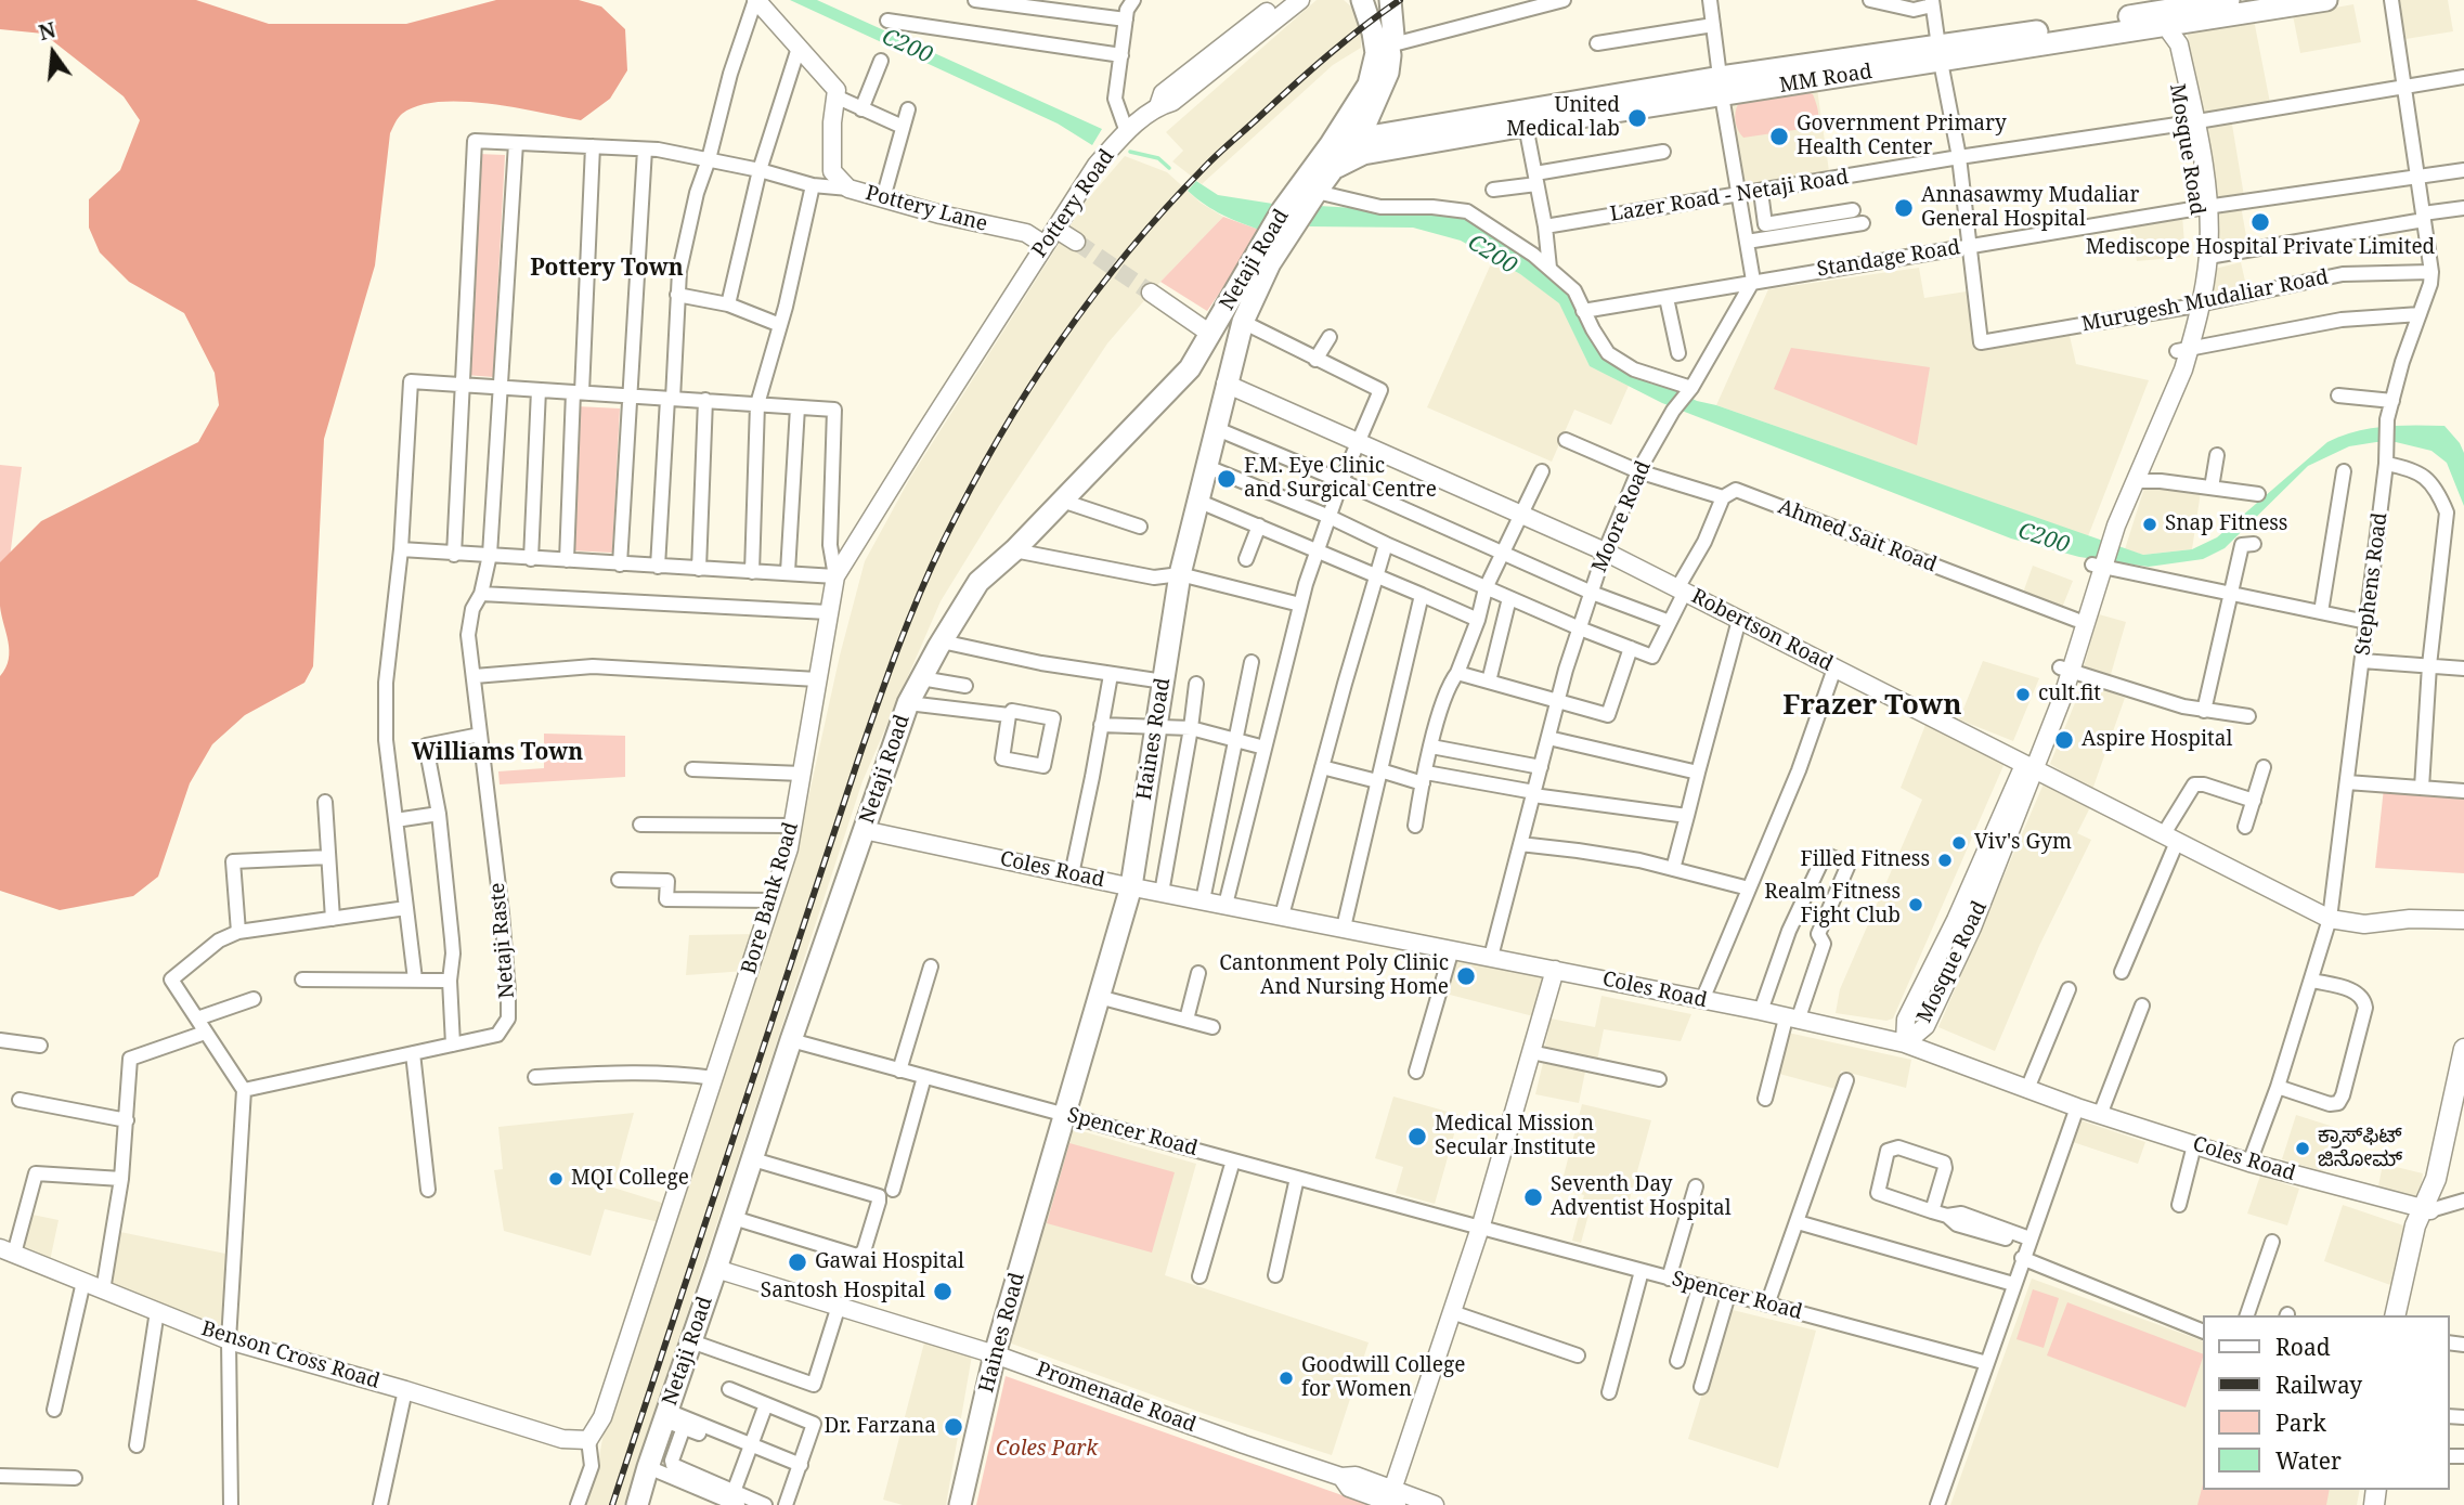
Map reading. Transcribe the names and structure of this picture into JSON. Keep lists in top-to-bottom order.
{
  "streets": {
    "main road": ["MM Road", "Netaji Road", "Haines Road"],
    "street": [
      "Mosque Road",
      "Lazer Road - Netaji Road",
      "Pottery Road",
      "Pottery Lane",
      "Standage Road",
      "Murugesh Mudaliar Road",
      "Moore Road",
      "Ahmed Sait Road",
      "Stephens Road",
      "Robertson Road",
      "Coles Road",
      "Bore Bank Road",
      "Netaji Raste",
      "Spencer Road",
      "Benson Cross Road",
      "Promenade Road"
    ]
  },
  "crossings": [
    ["MM Road", "Mosque Road"],
    ["MM Road", "Netaji Road"],
    ["MM Road", "Haines Road"],
    ["Mosque Road", "Lazer Road - Netaji Road"],
    ["Mosque Road", "Standage Road"],
    ["Mosque Road", "Murugesh Mudaliar Road"],
    ["Mosque Road", "Ahmed Sait Road"],
    ["Mosque Road", "Robertson Road"],
    ["Mosque Road", "Coles Road"],
    ["Lazer Road - Netaji Road", "Stephens Road"],
    ["Pottery Road", "Pottery Lane"],
    ["Pottery Road", "Bore Bank Road"],
    ["Standage Road", "Murugesh Mudaliar Road"],
    ["Standage Road", "Moore Road"],
    ["Standage Road", "Stephens Road"],
    ["Netaji Road", "Haines Road"],
    ["Netaji Road", "Coles Road"],
    ["Netaji Road", "Spencer Road"],
    ["Netaji Road", "Promenade Road"],
    ["Murugesh Mudaliar Road", "Stephens Road"],
    ["Moore Road", "Ahmed Sait Road"],
    ["Moore Road", "Robertson Road"],
    ["Moore Road", "Coles Road"],
    ["Stephens Road", "Robertson Road"],
    ["Stephens Road", "Coles Road"],
    ["Robertson Road", "Haines Road"],
    ["Haines Road", "Coles Road"],
    ["Haines Road", "Spencer Road"],
    ["Haines Road", "Promenade Road"],
    ["Bore Bank Road", "Benson Cross Road"]
  ],
  "districts": ["Pottery Town", "Frazer Town", "Williams Town"],
  "water": ["C200"],
  "parks": ["Coles Park"],
  "places": [
    "United Medical lab",
    "Government Primary Health Center",
    "Annasawmy Mudaliar General Hospital",
    "Mediscope Hospital Private Limited",
    "F.M. Eye Clinic and Surgical Centre",
    "Snap Fitness",
    "cult.fit",
    "Aspire Hospital",
    "Viv's Gym",
    "Filled Fitness",
    "Realm Fitness Fight Club",
    "Cantonment Poly Clinic And Nursing Home",
    "Medical Mission Secular Institute",
    "ಕ್ರಾಸ್‌ಫಿಟ್ ಜಿನೋಮ್",
    "MQI College",
    "Seventh Day Adventist Hospital",
    "Gawai Hospital",
    "Santosh Hospital",
    "Goodwill College for Women",
    "Dr. Farzana"
  ],
  "legend": [
    "Road",
    "Railway",
    "Park",
    "Water"
  ],
  "north": "top"
}
